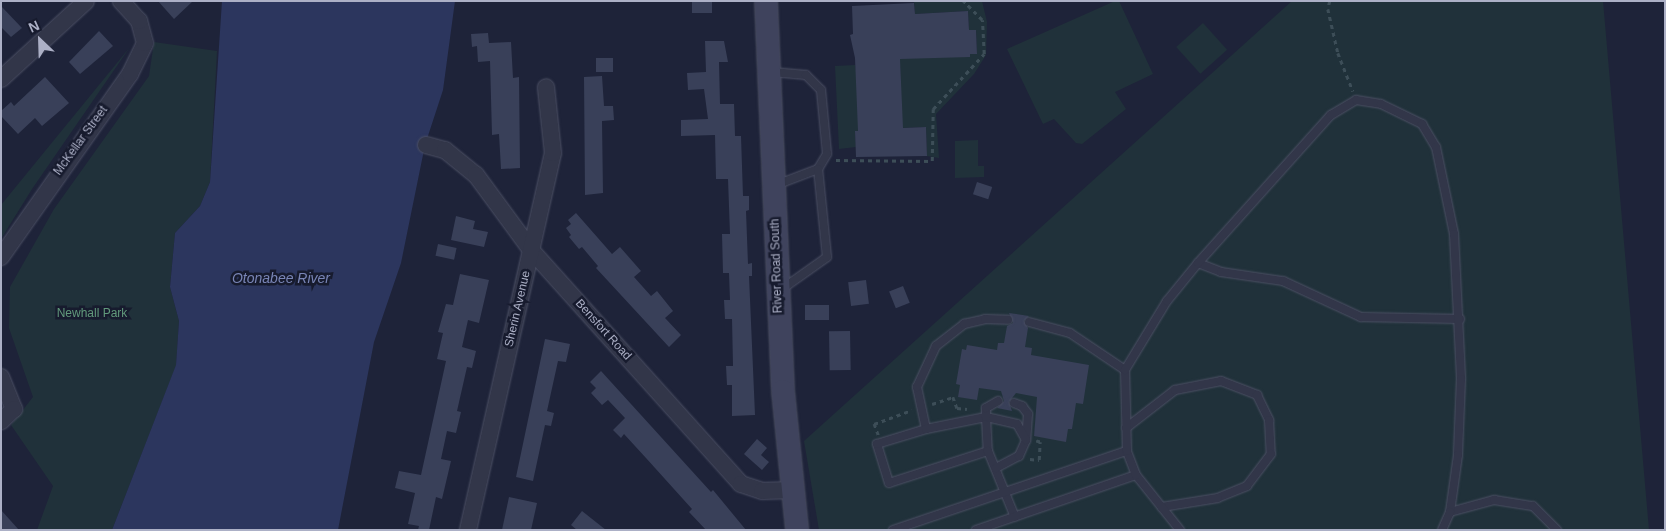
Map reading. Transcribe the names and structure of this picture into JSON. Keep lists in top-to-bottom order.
{
  "streets": {
    "street": [
      "McKellar Street",
      "River Road South",
      "Sherin Avenue",
      "Bensfort Road"
    ]
  },
  "crossings": [
    ["River Road South", "Bensfort Road"],
    ["Sherin Avenue", "Bensfort Road"]
  ],
  "water": ["Otonabee River"],
  "parks": ["Newhall Park"],
  "north": "top left"
}
